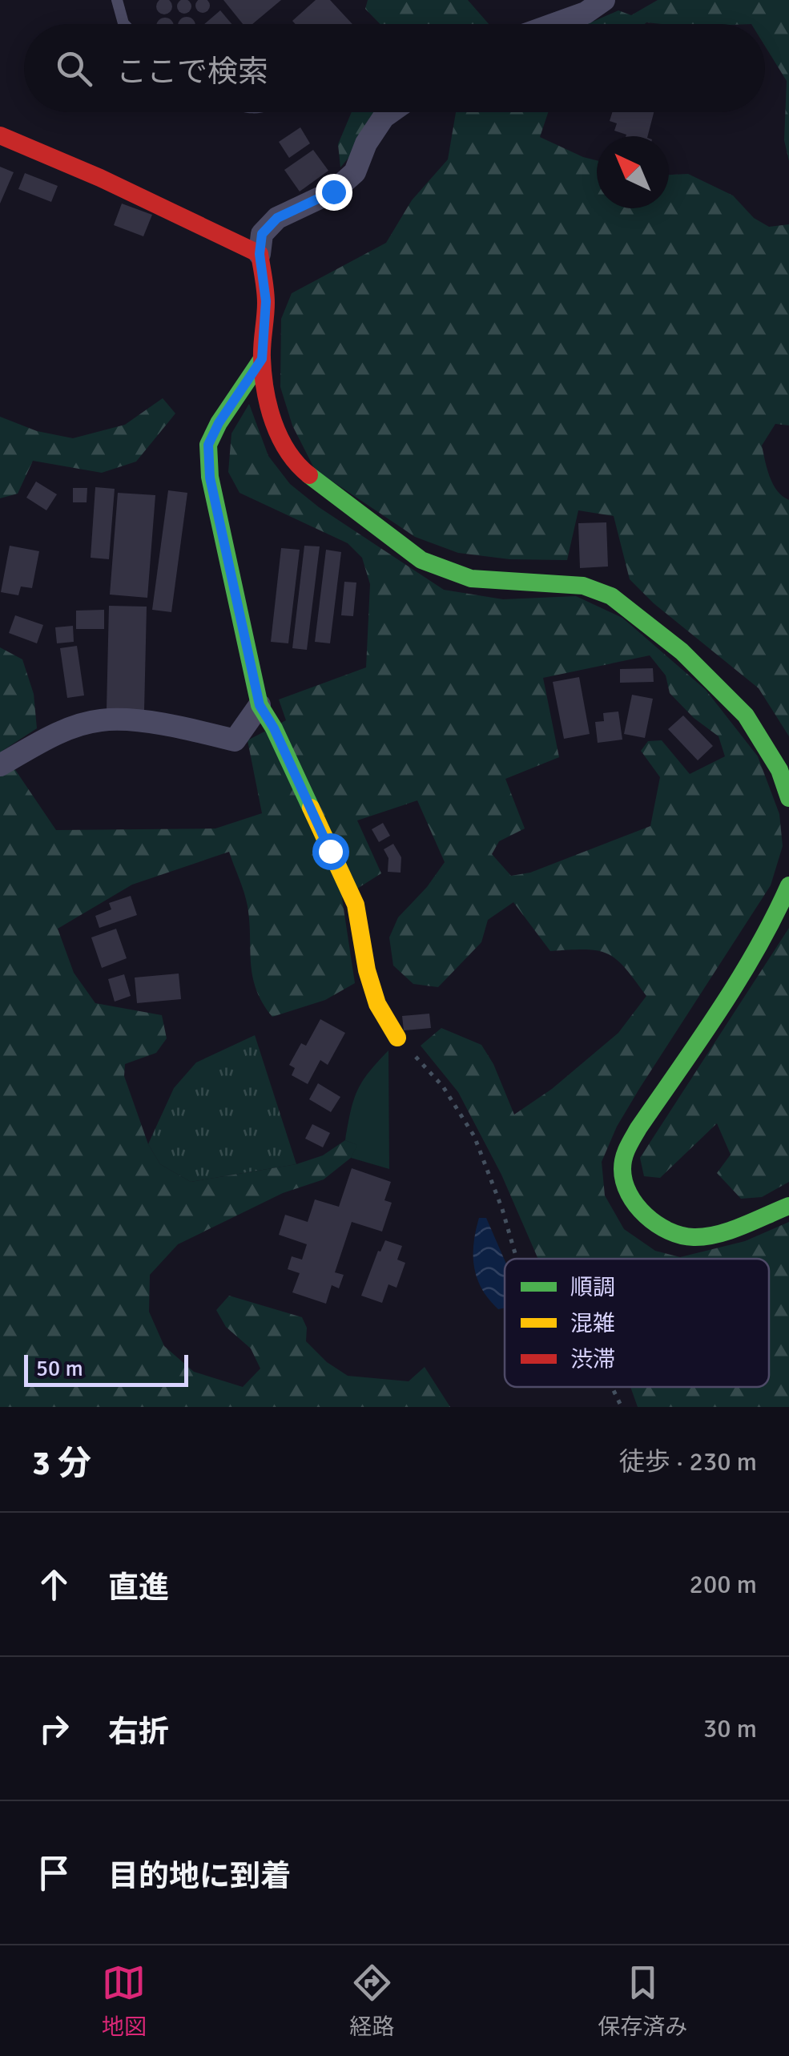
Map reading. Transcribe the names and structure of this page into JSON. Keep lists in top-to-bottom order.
{
  "legend": ["順調", "混雑", "渋滞"],
  "scale_bar": "50 m",
  "north": "top left",
  "page": {
    "search": "ここで検索",
    "scale": "50 m",
    "heading": ["3 分", "徒歩 · 230 m"],
    "list": [
      ["直進", "200 m"],
      ["右折", "30 m"],
      "目的地に到着"
    ],
    "nav": ["地図", "経路", "保存済み"]
  }
}
